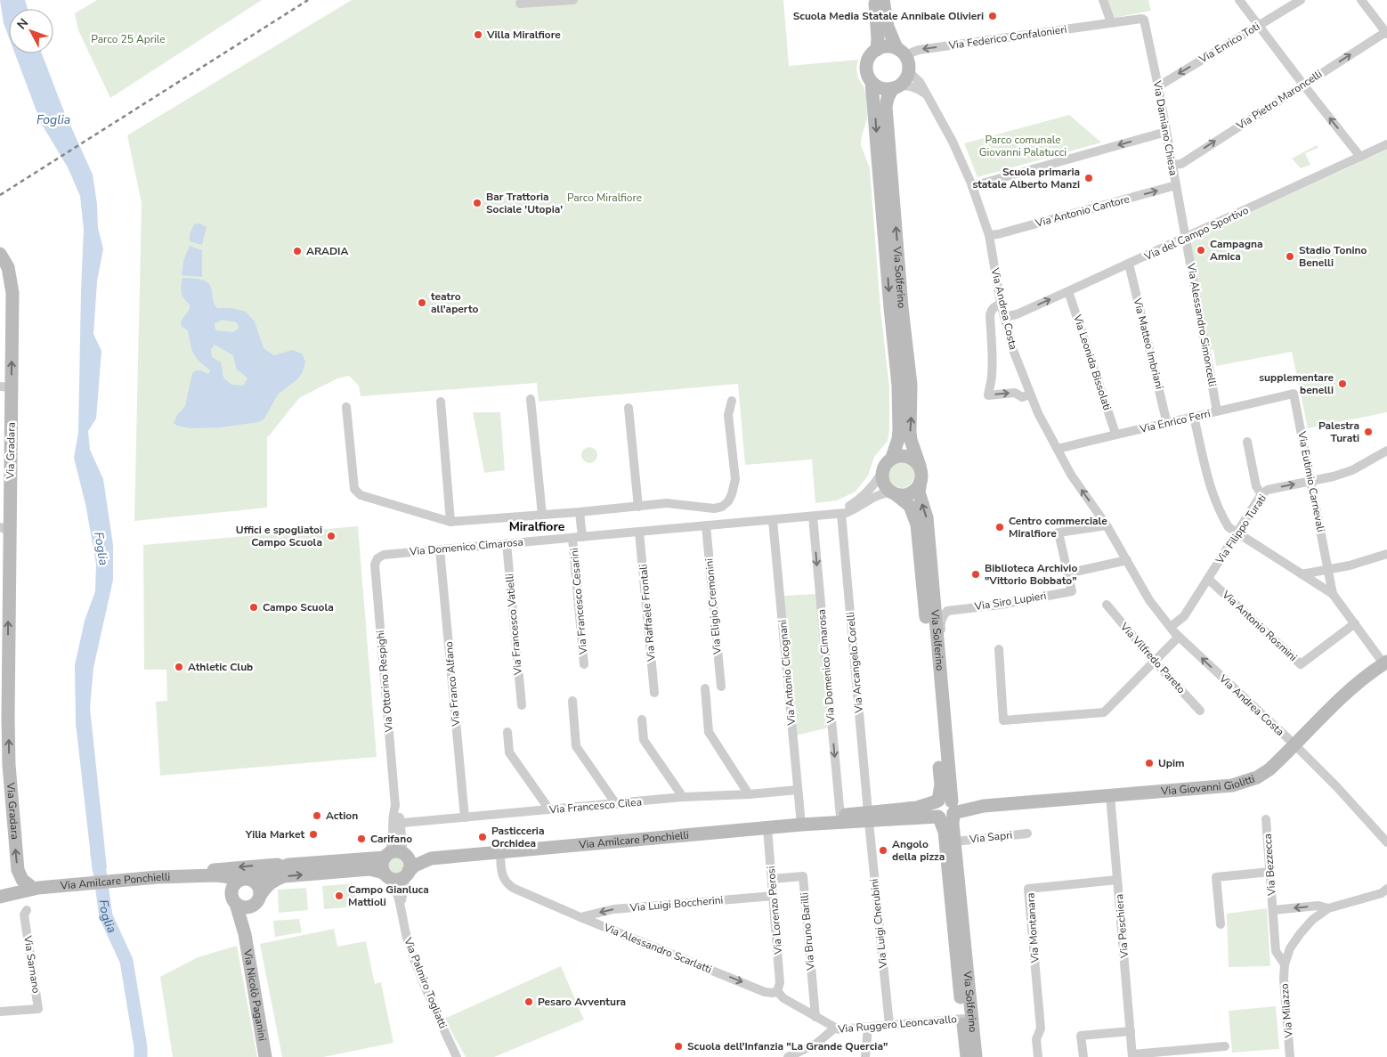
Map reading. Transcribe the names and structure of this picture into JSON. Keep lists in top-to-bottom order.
{
  "streets": {
    "main road": [
      "Via Solferino",
      "Via Gradara",
      "Via Giovanni Giolitti",
      "Via Amilcare Ponchielli",
      "Via Nicolò Paganini"
    ],
    "street": [
      "Via Federico Confalonieri",
      "Via Enrico Toti",
      "Via Pietro Maroncelli",
      "Via Damiano Chiesa",
      "Via Antonio Cantore",
      "Via del Campo Sportivo",
      "Via Andrea Costa",
      "Via Alessandro Simoncelli",
      "Via Matteo Imbriani",
      "Via Leonida Bissolati",
      "Via Enrico Ferri",
      "Via Eutimio Carnevali",
      "Via Filippo Turati",
      "Via Domenico Cimarosa",
      "Via Francesco Cesarini",
      "Via Siro Lupieri",
      "Via Eligio Cremonini",
      "Via Raffaele Frontali",
      "Via Francesco Vatielli",
      "Via Antonio Rosmini",
      "Via Vilfredo Pareto",
      "Via Arcangelo Corelli",
      "Via Antonio Cicognani",
      "Via Ottorino Respighi",
      "Via Franco Alfano",
      "Via Francesco Cilea",
      "Via Sapri",
      "Via Bezzecca",
      "Via Luigi Boccherini",
      "Via Lorenzo Perosi",
      "Via Luigi Cherubini",
      "Via Peschiera",
      "Via Montanara",
      "Via Bruno Barilli",
      "Via Alessandro Scarlatti",
      "Via Sarnano",
      "Via Palmiro Togliatti",
      "Via Milazzo",
      "Via Ruggero Leoncavallo"
    ]
  },
  "crossings": [
    ["Via Federico Confalonieri", "Via Damiano Chiesa"],
    ["Via Federico Confalonieri", "Via Solferino"],
    ["Via Federico Confalonieri", "Via Andrea Costa"],
    ["Via Enrico Toti", "Via Damiano Chiesa"],
    ["Via Pietro Maroncelli", "Via Damiano Chiesa"],
    ["Via Damiano Chiesa", "Via Antonio Cantore"],
    ["Via Damiano Chiesa", "Via del Campo Sportivo"],
    ["Via Damiano Chiesa", "Via Alessandro Simoncelli"],
    ["Via Antonio Cantore", "Via Andrea Costa"],
    ["Via del Campo Sportivo", "Via Andrea Costa"],
    ["Via del Campo Sportivo", "Via Alessandro Simoncelli"],
    ["Via del Campo Sportivo", "Via Matteo Imbriani"],
    ["Via del Campo Sportivo", "Via Leonida Bissolati"],
    ["Via Solferino", "Via Andrea Costa"],
    ["Via Solferino", "Via Domenico Cimarosa"],
    ["Via Solferino", "Via Giovanni Giolitti"],
    ["Via Solferino", "Via Sapri"],
    ["Via Solferino", "Via Amilcare Ponchielli"],
    ["Via Solferino", "Via Ruggero Leoncavallo"],
    ["Via Andrea Costa", "Via Enrico Ferri"],
    ["Via Andrea Costa", "Via Filippo Turati"],
    ["Via Andrea Costa", "Via Siro Lupieri"],
    ["Via Andrea Costa", "Via Giovanni Giolitti"],
    ["Via Alessandro Simoncelli", "Via Enrico Ferri"],
    ["Via Matteo Imbriani", "Via Enrico Ferri"],
    ["Via Leonida Bissolati", "Via Enrico Ferri"],
    ["Via Enrico Ferri", "Via Eutimio Carnevali"],
    ["Via Gradara", "Via Amilcare Ponchielli"],
    ["Via Eutimio Carnevali", "Via Filippo Turati"],
    ["Via Filippo Turati", "Via Antonio Rosmini"],
    ["Via Domenico Cimarosa", "Via Francesco Cesarini"],
    ["Via Domenico Cimarosa", "Via Eligio Cremonini"],
    ["Via Domenico Cimarosa", "Via Raffaele Frontali"],
    ["Via Domenico Cimarosa", "Via Francesco Vatielli"],
    ["Via Domenico Cimarosa", "Via Arcangelo Corelli"],
    ["Via Domenico Cimarosa", "Via Antonio Cicognani"],
    ["Via Domenico Cimarosa", "Via Ottorino Respighi"],
    ["Via Domenico Cimarosa", "Via Franco Alfano"],
    ["Via Domenico Cimarosa", "Via Amilcare Ponchielli"],
    ["Via Arcangelo Corelli", "Via Amilcare Ponchielli"],
    ["Via Arcangelo Corelli", "Via Luigi Cherubini"],
    ["Via Antonio Cicognani", "Via Francesco Cilea"],
    ["Via Antonio Cicognani", "Via Amilcare Ponchielli"],
    ["Via Ottorino Respighi", "Via Francesco Cilea"],
    ["Via Ottorino Respighi", "Via Amilcare Ponchielli"],
    ["Via Ottorino Respighi", "Via Palmiro Togliatti"],
    ["Via Franco Alfano", "Via Francesco Cilea"],
    ["Via Giovanni Giolitti", "Via Amilcare Ponchielli"],
    ["Via Giovanni Giolitti", "Via Peschiera"],
    ["Via Amilcare Ponchielli", "Via Lorenzo Perosi"],
    ["Via Amilcare Ponchielli", "Via Luigi Cherubini"],
    ["Via Amilcare Ponchielli", "Via Alessandro Scarlatti"],
    ["Via Amilcare Ponchielli", "Via Palmiro Togliatti"],
    ["Via Amilcare Ponchielli", "Via Nicolò Paganini"],
    ["Via Bezzecca", "Via Milazzo"],
    ["Via Luigi Boccherini", "Via Lorenzo Perosi"],
    ["Via Luigi Boccherini", "Via Alessandro Scarlatti"],
    ["Via Lorenzo Perosi", "Via Bruno Barilli"],
    ["Via Lorenzo Perosi", "Via Alessandro Scarlatti"],
    ["Via Luigi Cherubini", "Via Ruggero Leoncavallo"],
    ["Via Peschiera", "Via Montanara"]
  ],
  "one_way": [
    "Via Federico Confalonieri",
    "Via Enrico Toti",
    "Via Pietro Maroncelli",
    "Via Gradara",
    "Via Luigi Boccherini",
    "Via Alessandro Scarlatti"
  ],
  "districts": ["Miralfiore"],
  "water": ["Foglia"],
  "parks": ["Parco 25 Aprile", "Parco comunale Giovanni Palatucci", "Parco Miralfiore"],
  "places": [
    "Scuola Media Statale Annibale Olivieri",
    "Villa Miralfiore",
    "Scuola primaria statale Alberto Manzi",
    "Bar Trattoria Sociale 'Utopia'",
    "Campagna Amica",
    "ARADIA",
    "Stadio Tonino Benelli",
    "teatro all'aperto",
    "supplementare benelli",
    "Palestra Turati",
    "Centro commerciale Miralfiore",
    "Uffici e spogliatoi Campo Scuola",
    "Biblioteca Archivio \"Vittorio Bobbato\"",
    "Campo Scuola",
    "Athletic Club",
    "Upim",
    "Action",
    "Yilia Market",
    "Pasticceria Orchidea",
    "Carifano",
    "Angolo della pizza",
    "Campo Gianluca Mattioli",
    "Pesaro Avventura",
    "Scuola dell'Infanzia \"La Grande Quercia\""
  ],
  "north": "top left"
}
